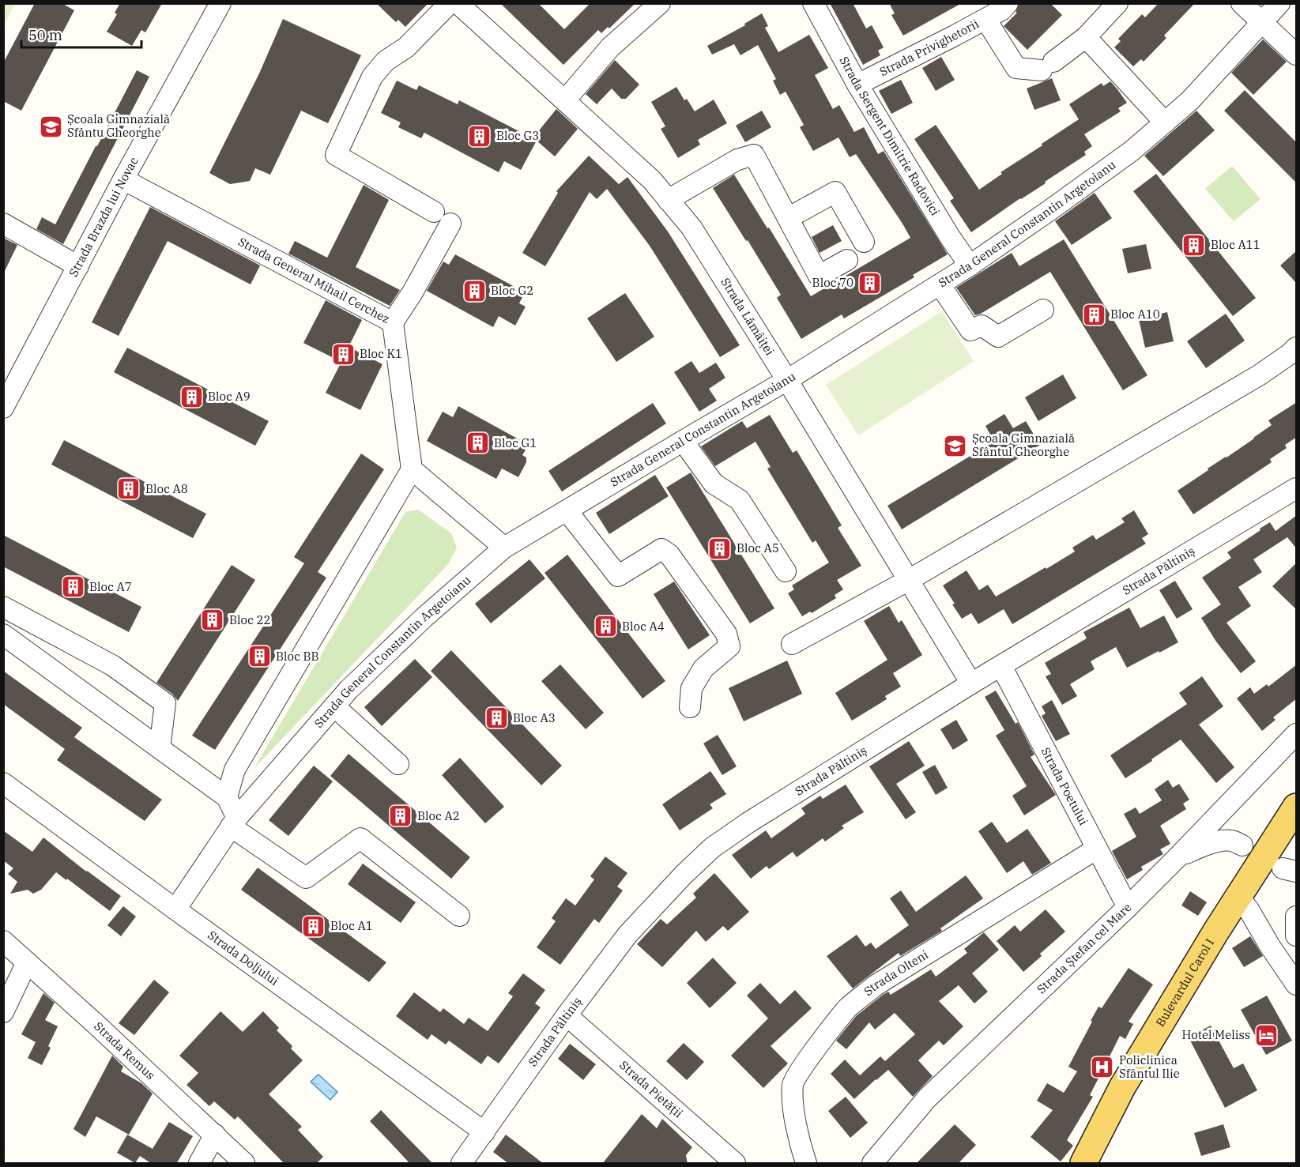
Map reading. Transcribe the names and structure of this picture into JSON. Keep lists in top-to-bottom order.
{
  "streets": {
    "main road": ["Bulevardul Carol I"],
    "street": [
      "Strada Privighetorii",
      "Strada Sergent Dimitrie Radovici",
      "Strada Brazda lui Novac",
      "Strada General Constantin Argetoianu",
      "Strada General Mihail Cerchez",
      "Strada Lămâiței",
      "Strada Păltiniș",
      "Strada Poetului",
      "Strada Ștefan cel Mare",
      "Strada Doljului",
      "Strada Olteni",
      "Strada Remus",
      "Strada Pietății"
    ]
  },
  "crossings": [
    ["Strada Privighetorii", "Strada Sergent Dimitrie Radovici"],
    ["Strada Sergent Dimitrie Radovici", "Strada General Constantin Argetoianu"],
    ["Strada Brazda lui Novac", "Strada General Mihail Cerchez"],
    ["Strada General Constantin Argetoianu", "Strada Lămâiței"],
    ["Strada General Constantin Argetoianu", "Strada Doljului"],
    ["Strada Lămâiței", "Strada Păltiniș"],
    ["Strada Păltiniș", "Strada Poetului"],
    ["Strada Păltiniș", "Strada Doljului"],
    ["Strada Păltiniș", "Strada Pietății"],
    ["Strada Poetului", "Strada Ștefan cel Mare"],
    ["Strada Poetului", "Strada Olteni"]
  ],
  "places": {
    "school or university": ["Școala Gimnazială Sfântu Gheorghe", "Școala Gimnazială Sfântul Gheorghe"],
    "building": [
      "Bloc G3",
      "Bloc A11",
      "Bloc 70",
      "Bloc G2",
      "Bloc A10",
      "Bloc K1",
      "Bloc A9",
      "Bloc G1",
      "Bloc A8",
      "Bloc A5",
      "Bloc A7",
      "Bloc 22",
      "Bloc A4",
      "Bloc BB",
      "Bloc A3",
      "Bloc A2",
      "Bloc A1"
    ],
    "hotel": ["Hotel Meliss"],
    "hospital": ["Policlinica Sfântul Ilie"]
  },
  "scale_bar": "50 m"
}
